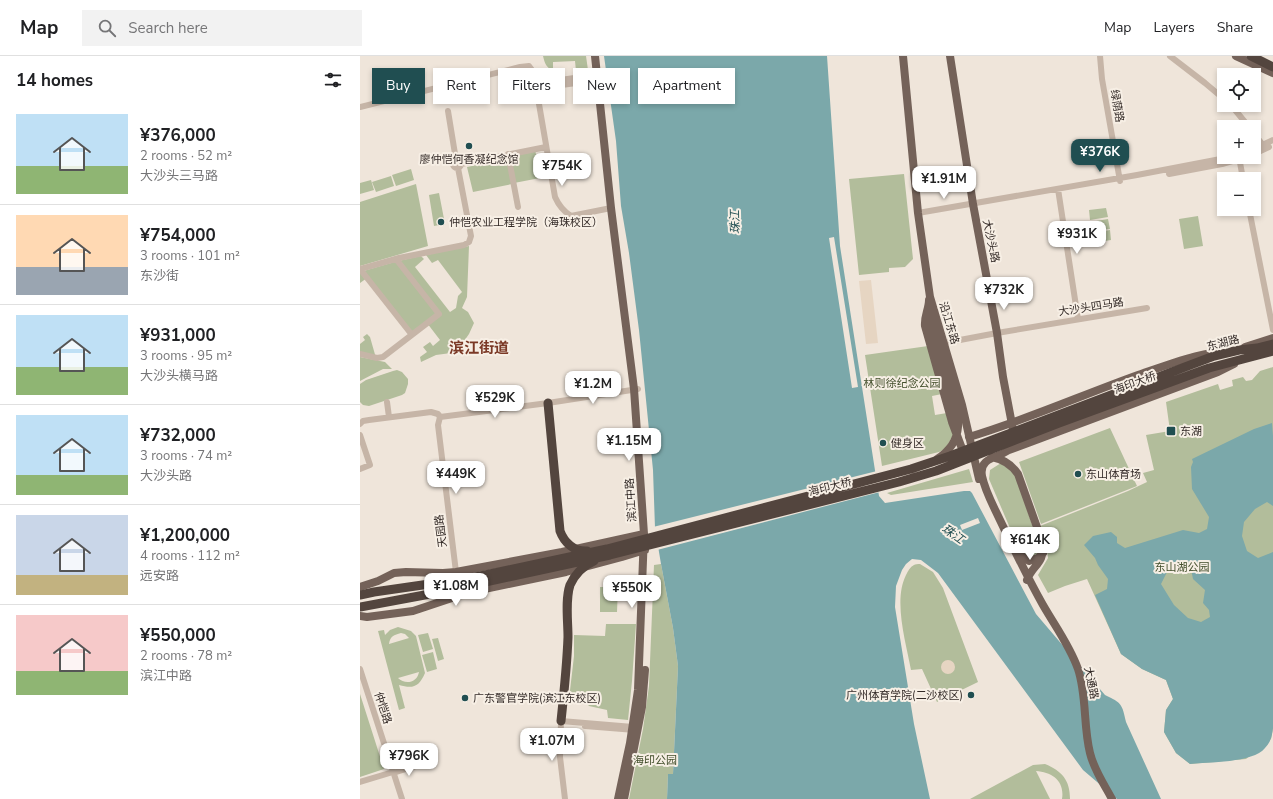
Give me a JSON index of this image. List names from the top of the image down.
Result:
{
  "streets": {
    "highway": ["东湖路", "海印大桥"],
    "main road": [
      "大沙头路",
      "沿江东路",
      "滨江中路",
      "大通路"
    ],
    "street": [
      "绿荫路",
      "大沙头四马路",
      "天园路",
      "仲恺路"
    ]
  },
  "crossings": [
    ["大沙头路", "大沙头四马路"],
    ["大沙头四马路", "沿江东路"],
    ["沿江东路", "大通路"],
    ["东湖路", "海印大桥"]
  ],
  "districts": ["滨江街道"],
  "water": ["珠江"],
  "parks": ["林则徐纪念公园", "东山湖公园", "海印公园"],
  "places": {
    "other": [
      "廖仲恺何香凝纪念馆",
      "仲恺农业工程学院（海珠校区）",
      "健身区",
      "东山体育场",
      "广州体育学院(二沙校区)",
      "广东警官学院(滨江东校区)"
    ],
    "transit": ["东湖"]
  },
  "page": {
    "header": "Map",
    "search": "Search here",
    "nav": ["Map", "Layers", "Share"],
    "heading": "14 homes",
    "map_buttons": ["+", "−"],
    "chip": [
      "Buy",
      "Rent",
      "Filters",
      "New",
      "Apartment"
    ],
    "list": [
      {
        "name": "¥376,000",
        "note": "2 rooms · 52 m² · 大沙头三马路"
      },
      {
        "name": "¥754,000",
        "note": "3 rooms · 101 m² · 东沙街"
      },
      {
        "name": "¥931,000",
        "note": "3 rooms · 95 m² · 大沙头横马路"
      },
      {
        "name": "¥732,000",
        "note": "3 rooms · 74 m² · 大沙头路"
      },
      {
        "name": "¥1,200,000",
        "note": "4 rooms · 112 m² · 远安路"
      },
      {
        "name": "¥550,000",
        "note": "2 rooms · 78 m² · 滨江中路"
      }
    ],
    "price": [
      "¥376K",
      "¥754K",
      "¥1.91M",
      "¥931K",
      "¥732K",
      "¥1.2M",
      "¥529K",
      "¥1.15M",
      "¥449K",
      "¥614K",
      "¥1.08M",
      "¥550K",
      "¥1.07M",
      "¥796K"
    ]
  }
}
